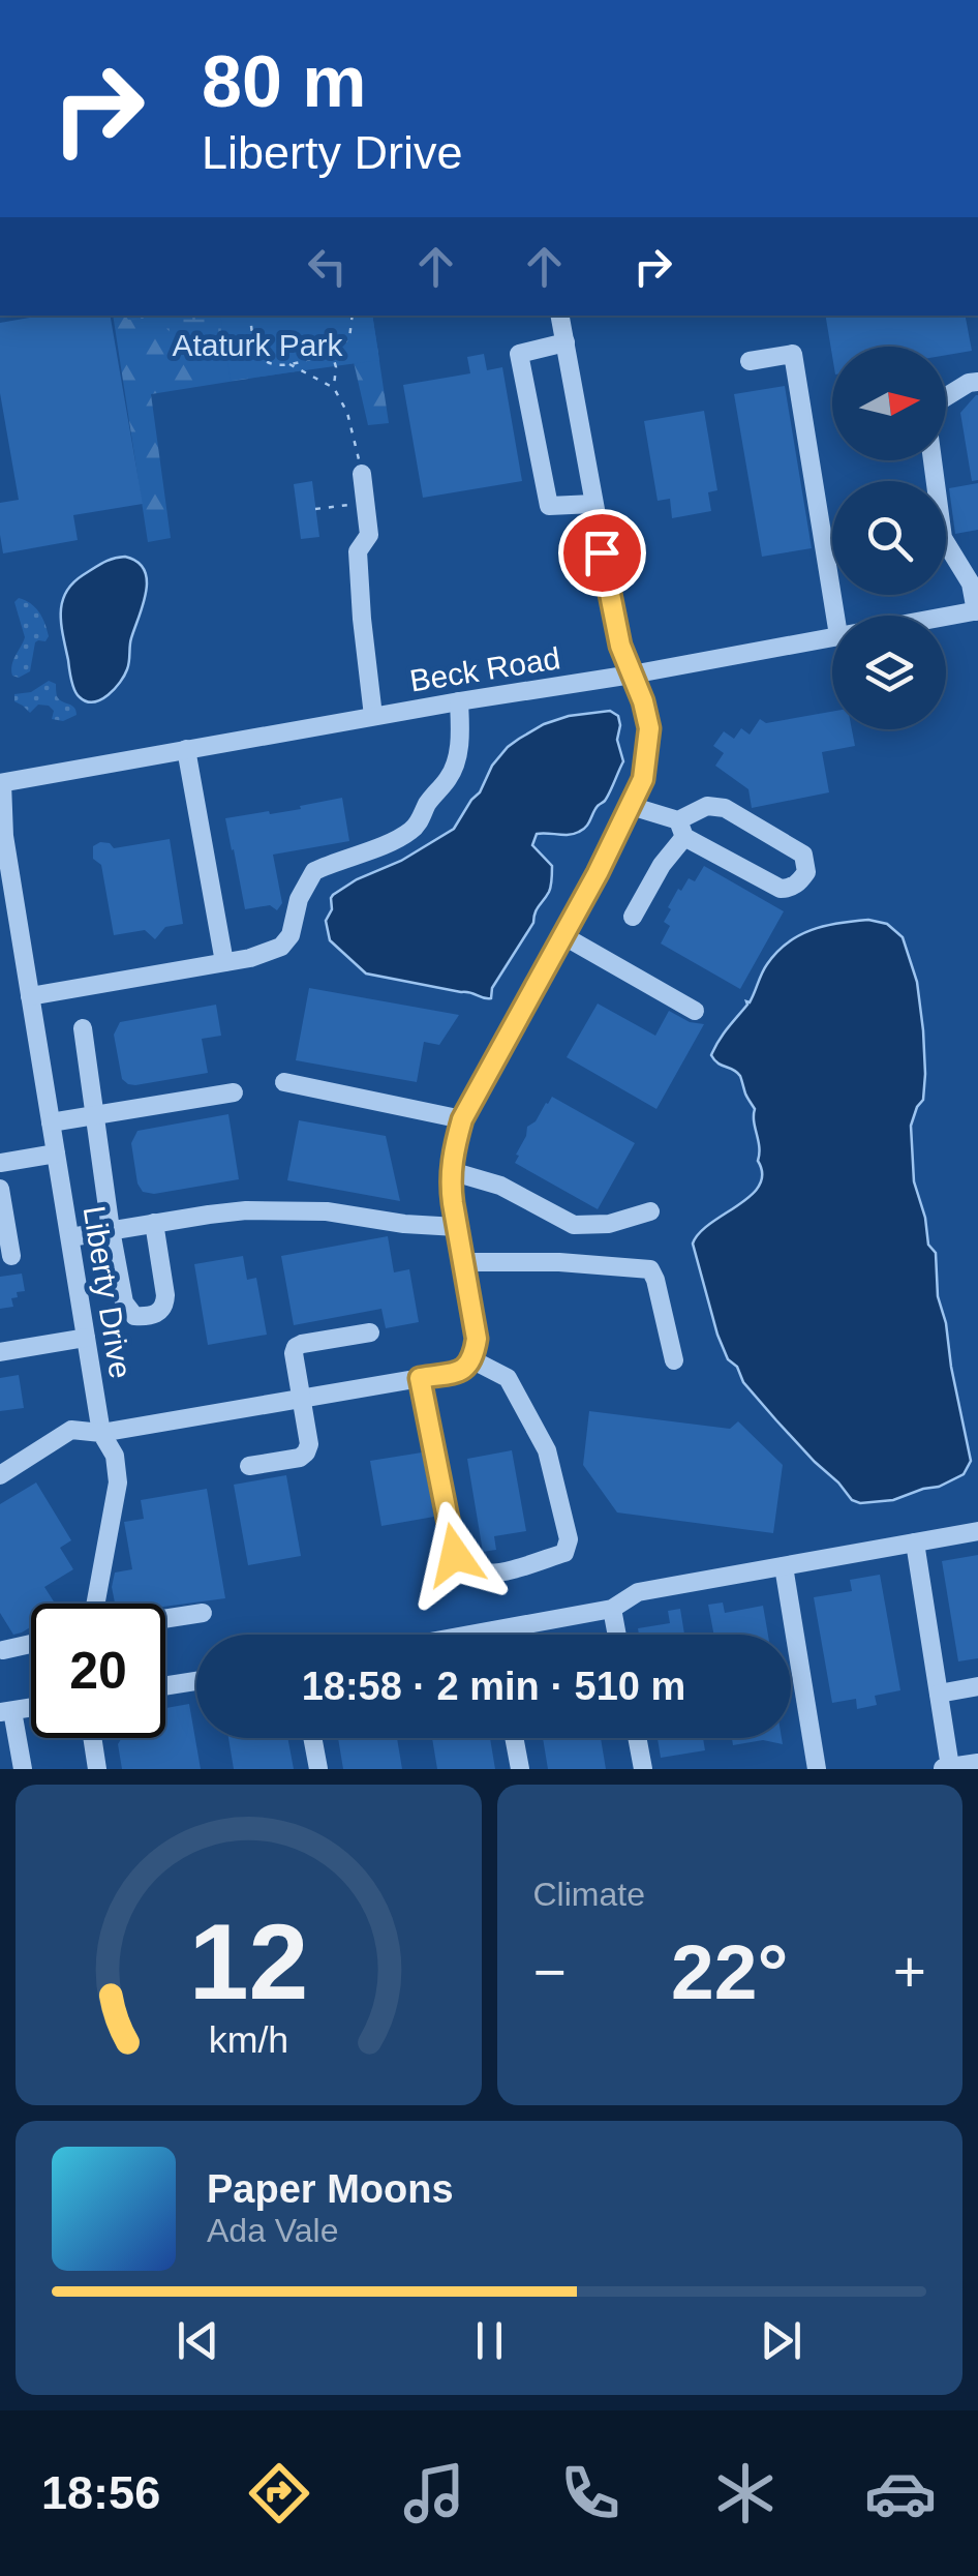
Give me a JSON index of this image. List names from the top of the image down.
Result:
{
  "streets": {
    "street": ["Beck Road", "Liberty Drive"]
  },
  "crossings": [
    ["Beck Road", "Liberty Drive"]
  ],
  "parks": ["Ataturk Park"],
  "north": "right",
  "page": {
    "turn": ["80 m", "Liberty Drive"],
    "limit": "20",
    "trip": "18:58 · 2 min · 510 m",
    "tile": "Climate",
    "heat": ["−", "22°", "+"],
    "song": ["Paper Moons", "Ada Vale"],
    "tabs": "18:56",
    "gauge": ["12", "km/h"]
  }
}
